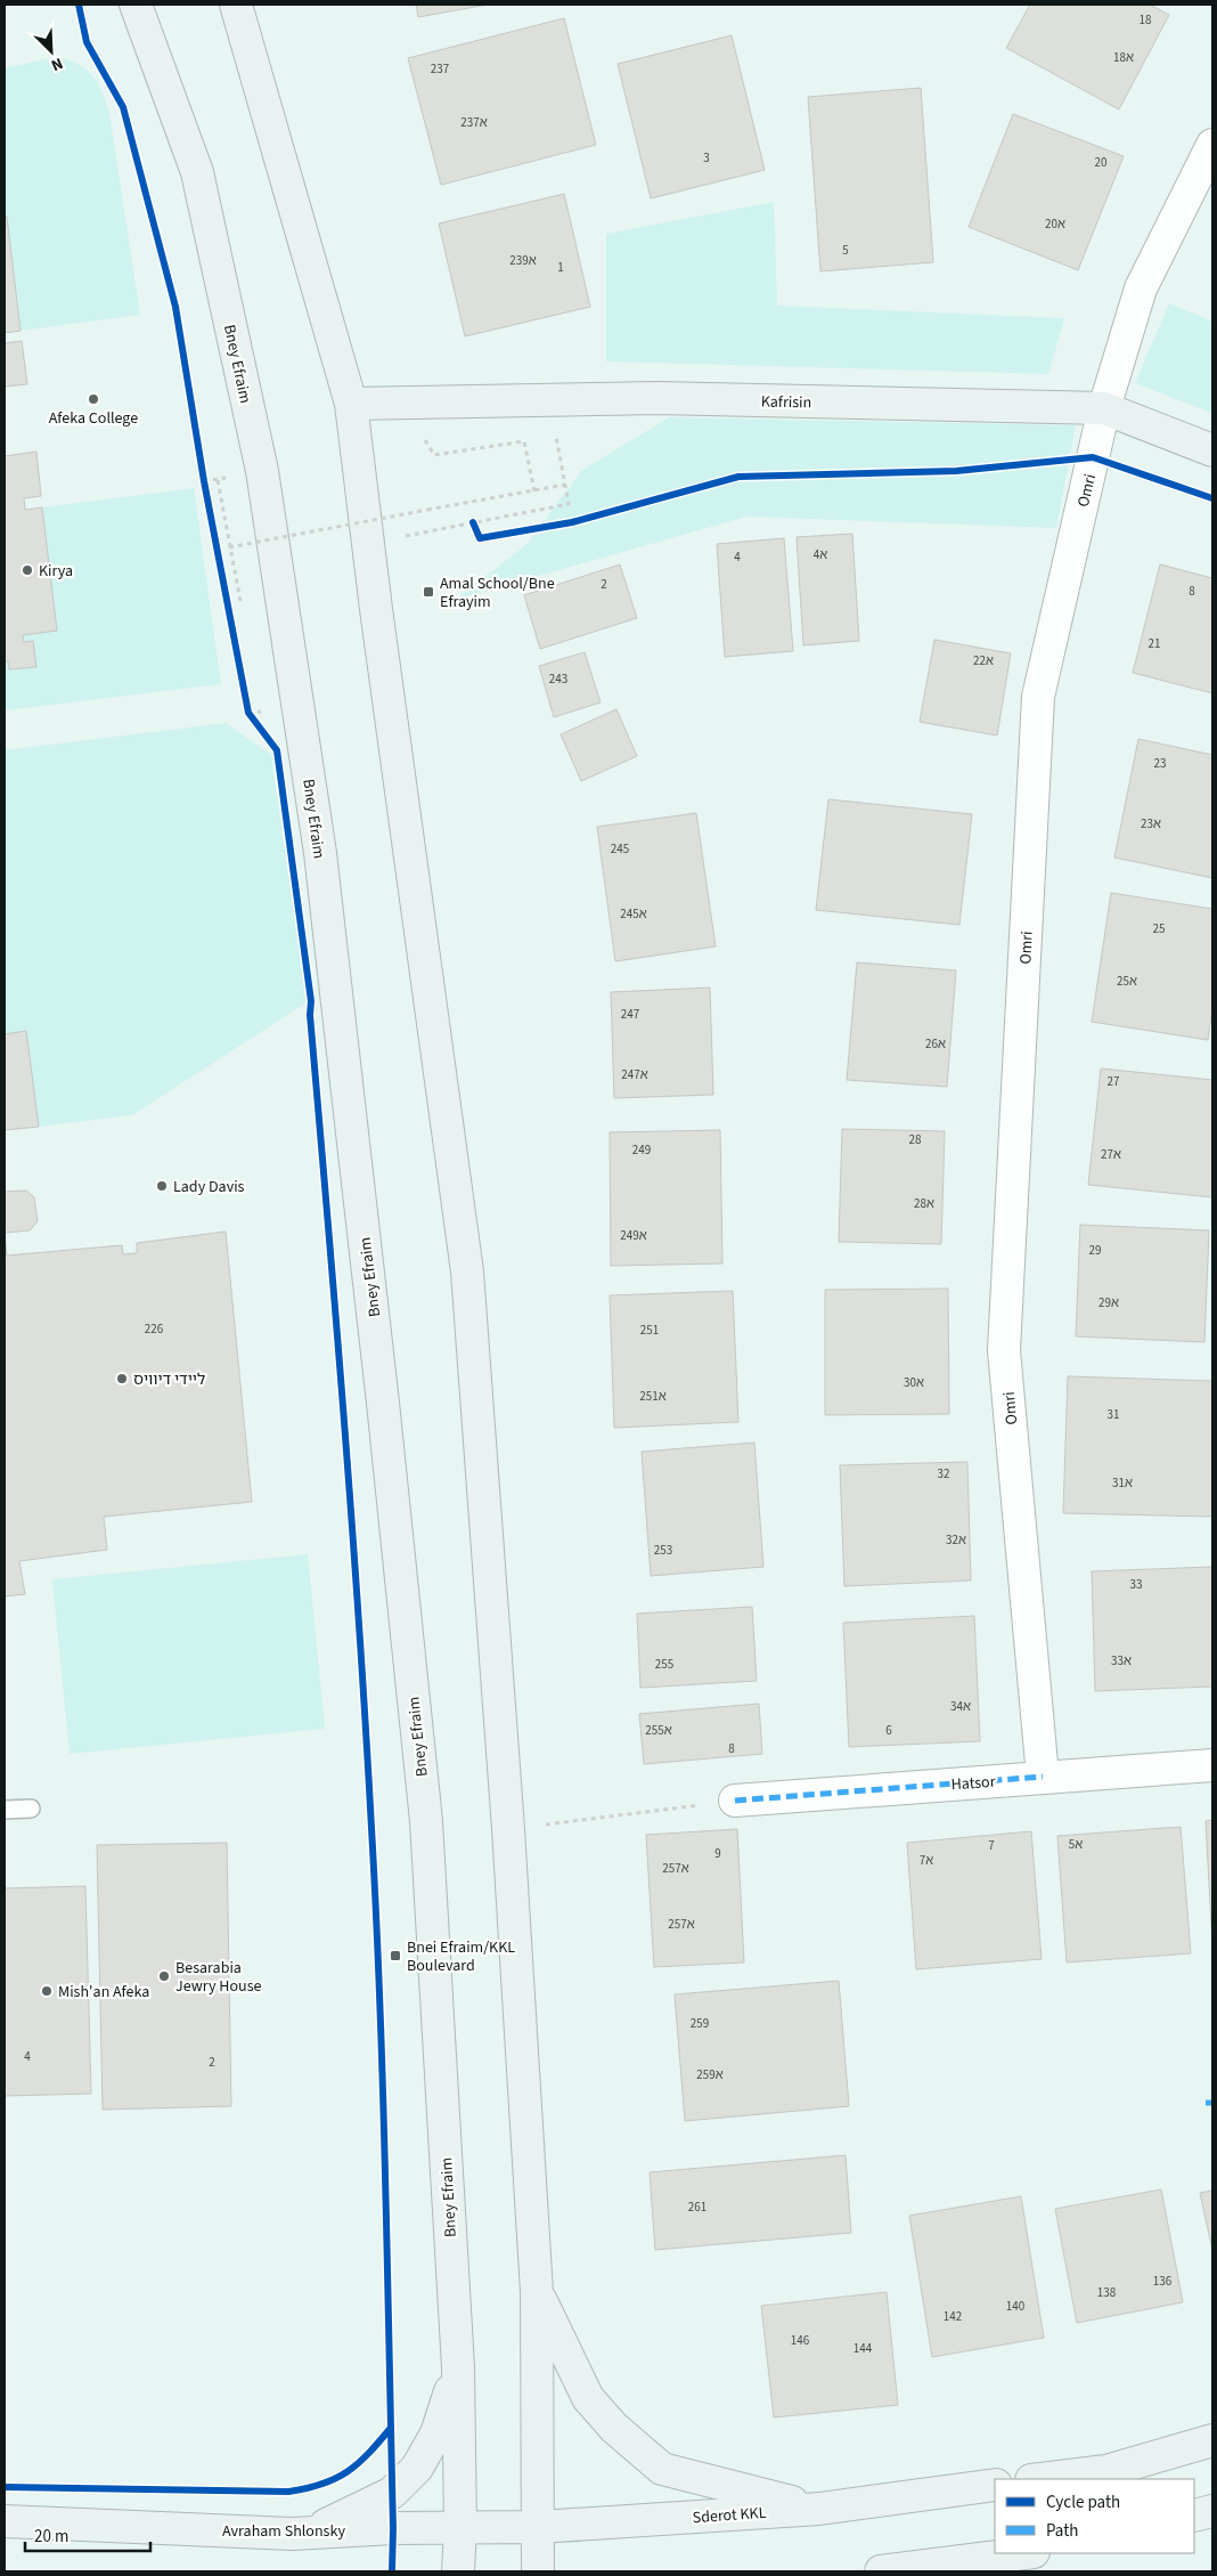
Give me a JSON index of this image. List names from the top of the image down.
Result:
{
  "streets": {
    "main road": [
      "Bney Efraim",
      "Kafrisin",
      "Sderot KKL",
      "Avraham Shlonsky"
    ],
    "street": ["Omri", "Hatsor"]
  },
  "crossings": [
    ["Bney Efraim", "Sderot KKL"],
    ["Bney Efraim", "Avraham Shlonsky"],
    ["Kafrisin", "Omri"],
    ["Omri", "Hatsor"],
    ["Sderot KKL", "Avraham Shlonsky"]
  ],
  "places": {
    "other": [
      "Afeka College",
      "Kirya",
      "Lady Davis",
      "ליידי דיוויס",
      "Besarabia Jewry House",
      "Mish'an Afeka"
    ],
    "transit": ["Amal School/Bne Efrayim", "Bnei Efraim/KKL Boulevard"]
  },
  "house_numbers": [
    "18",
    "18א",
    "237",
    "237א",
    "3",
    "20",
    "20א",
    "5",
    "239א",
    "1",
    "4א",
    "4",
    "2",
    "8",
    "21",
    "22א",
    "243",
    "23",
    "23א",
    "245",
    "245א",
    "25",
    "25א",
    "247",
    "26א",
    "247א",
    "27",
    "28",
    "249",
    "27א",
    "28א",
    "249א",
    "29",
    "29א",
    "226",
    "251",
    "30א",
    "251א",
    "31",
    "32",
    "31א",
    "32א",
    "253",
    "33",
    "33א",
    "255",
    "34א",
    "255א",
    "6",
    "8",
    "5א",
    "7",
    "9",
    "7א",
    "257א",
    "257א",
    "259",
    "4",
    "2",
    "259א",
    "261",
    "136",
    "138",
    "140",
    "142",
    "146",
    "144"
  ],
  "legend": ["Cycle path", "Path"],
  "scale_bar": "20 m",
  "north": "bottom right"
}
